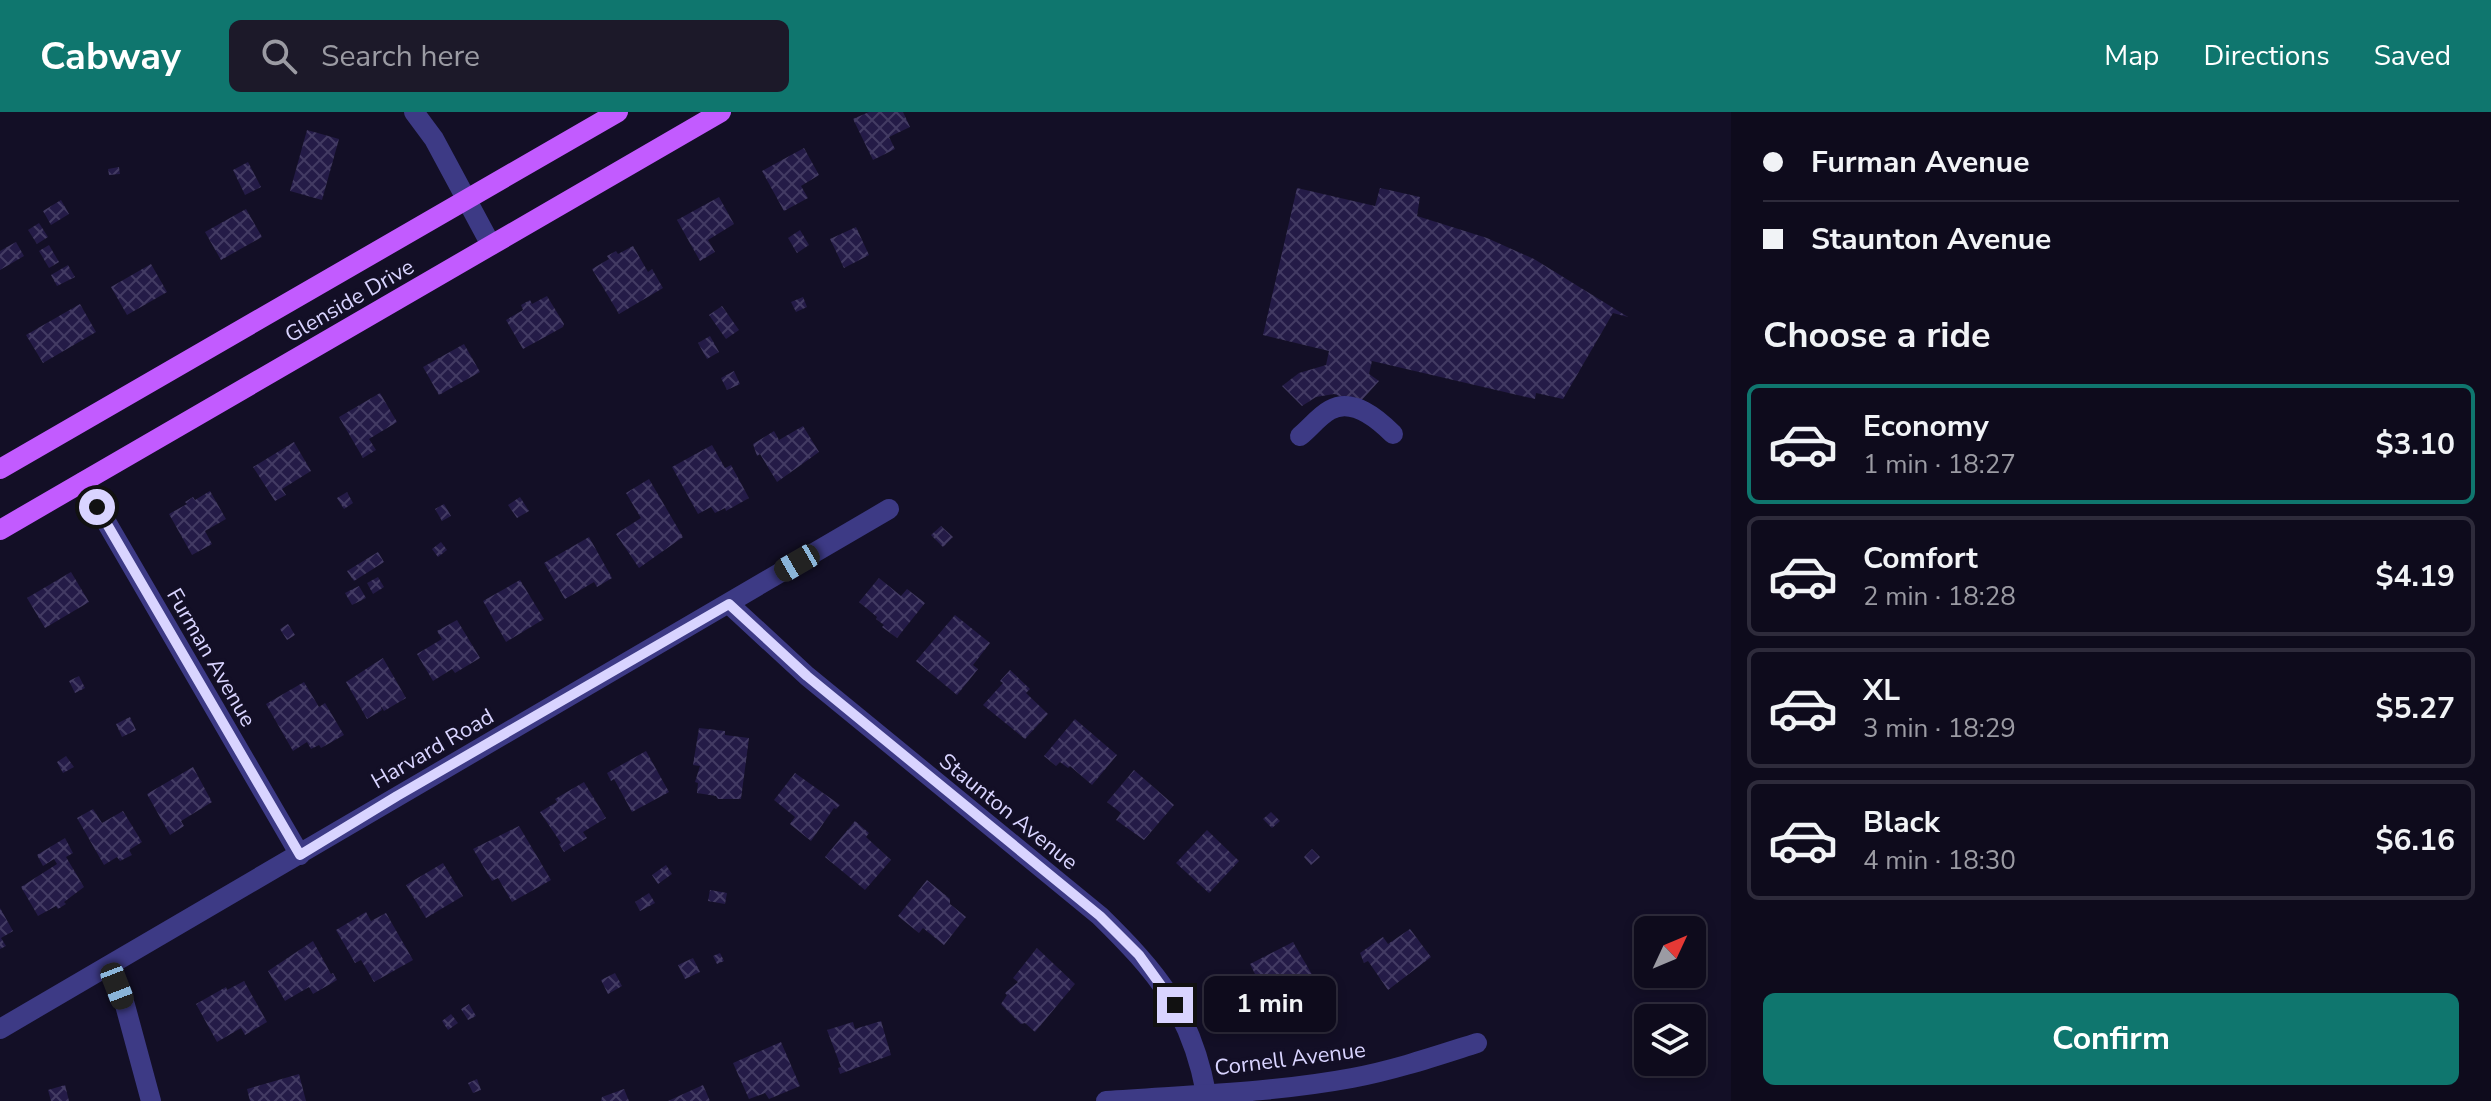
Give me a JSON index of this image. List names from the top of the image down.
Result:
{
  "streets": {
    "main road": ["Glenside Drive"],
    "street": [
      "Furman Avenue",
      "Harvard Road",
      "Staunton Avenue",
      "Cornell Avenue"
    ]
  },
  "crossings": [
    ["Glenside Drive", "Furman Avenue"],
    ["Furman Avenue", "Harvard Road"],
    ["Harvard Road", "Staunton Avenue"],
    ["Staunton Avenue", "Cornell Avenue"]
  ],
  "north": "top right",
  "page": {
    "header": "Cabway",
    "search": "Search here",
    "nav": ["Map", "Directions", "Saved"],
    "banner": ["Furman Avenue", "Staunton Avenue"],
    "heading": "Choose a ride",
    "list": [
      {
        "name": "Economy",
        "note": "1 min · 18:27",
        "value": "$3.10"
      },
      {
        "name": "Comfort",
        "note": "2 min · 18:28",
        "value": "$4.19"
      },
      {
        "name": "XL",
        "note": "3 min · 18:29",
        "value": "$5.27"
      },
      {
        "name": "Black",
        "note": "4 min · 18:30",
        "value": "$6.16"
      }
    ],
    "bubble": "1 min",
    "buttons": "Confirm"
  }
}
